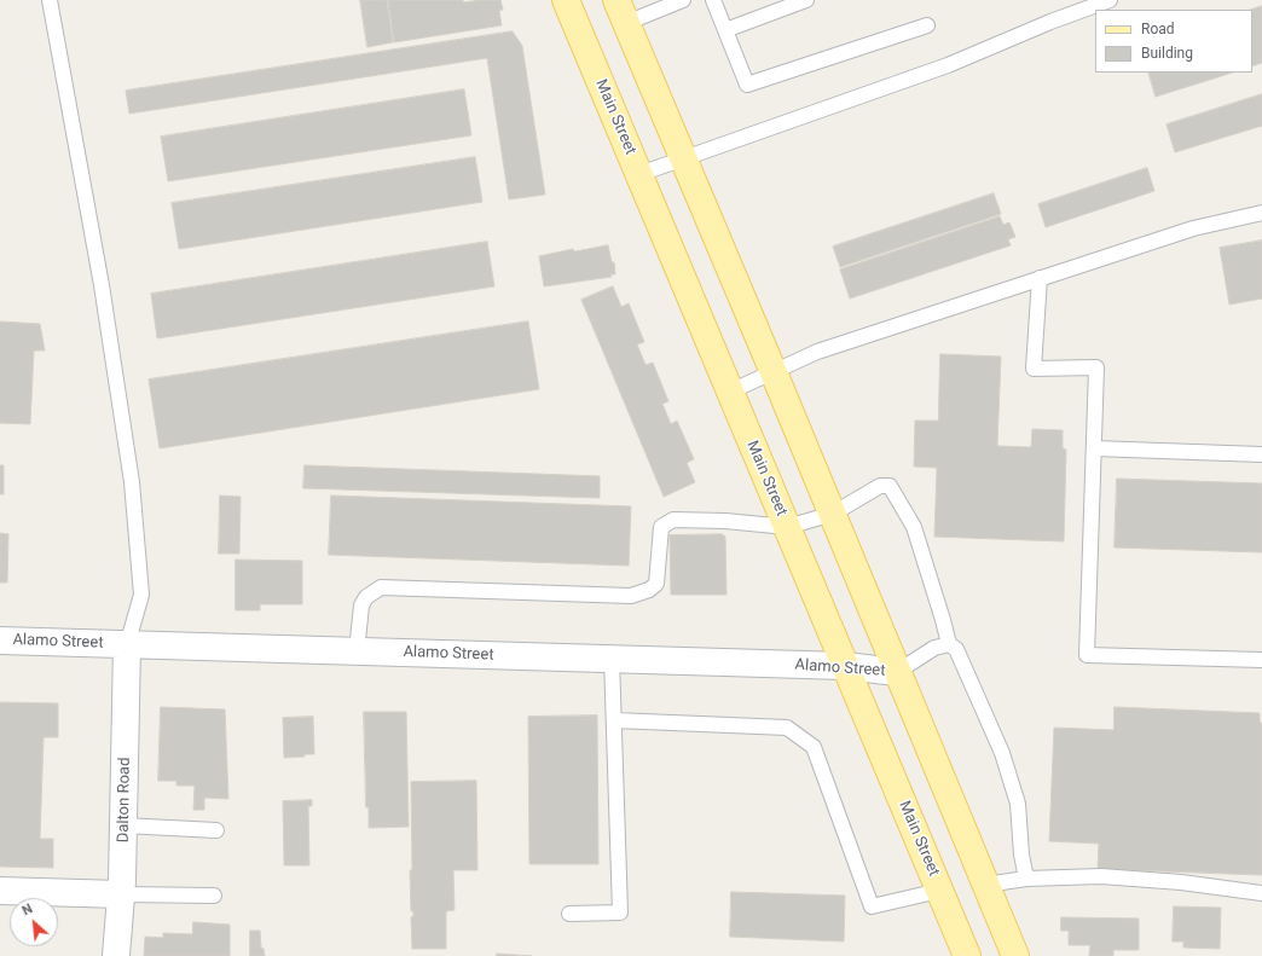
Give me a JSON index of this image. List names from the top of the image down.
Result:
{
  "streets": {
    "main road": ["Main Street"],
    "street": ["Alamo Street", "Dalton Road"]
  },
  "crossings": [
    ["Main Street", "Alamo Street"],
    ["Alamo Street", "Dalton Road"]
  ],
  "legend": ["Road", "Building"],
  "north": "top left"
}
